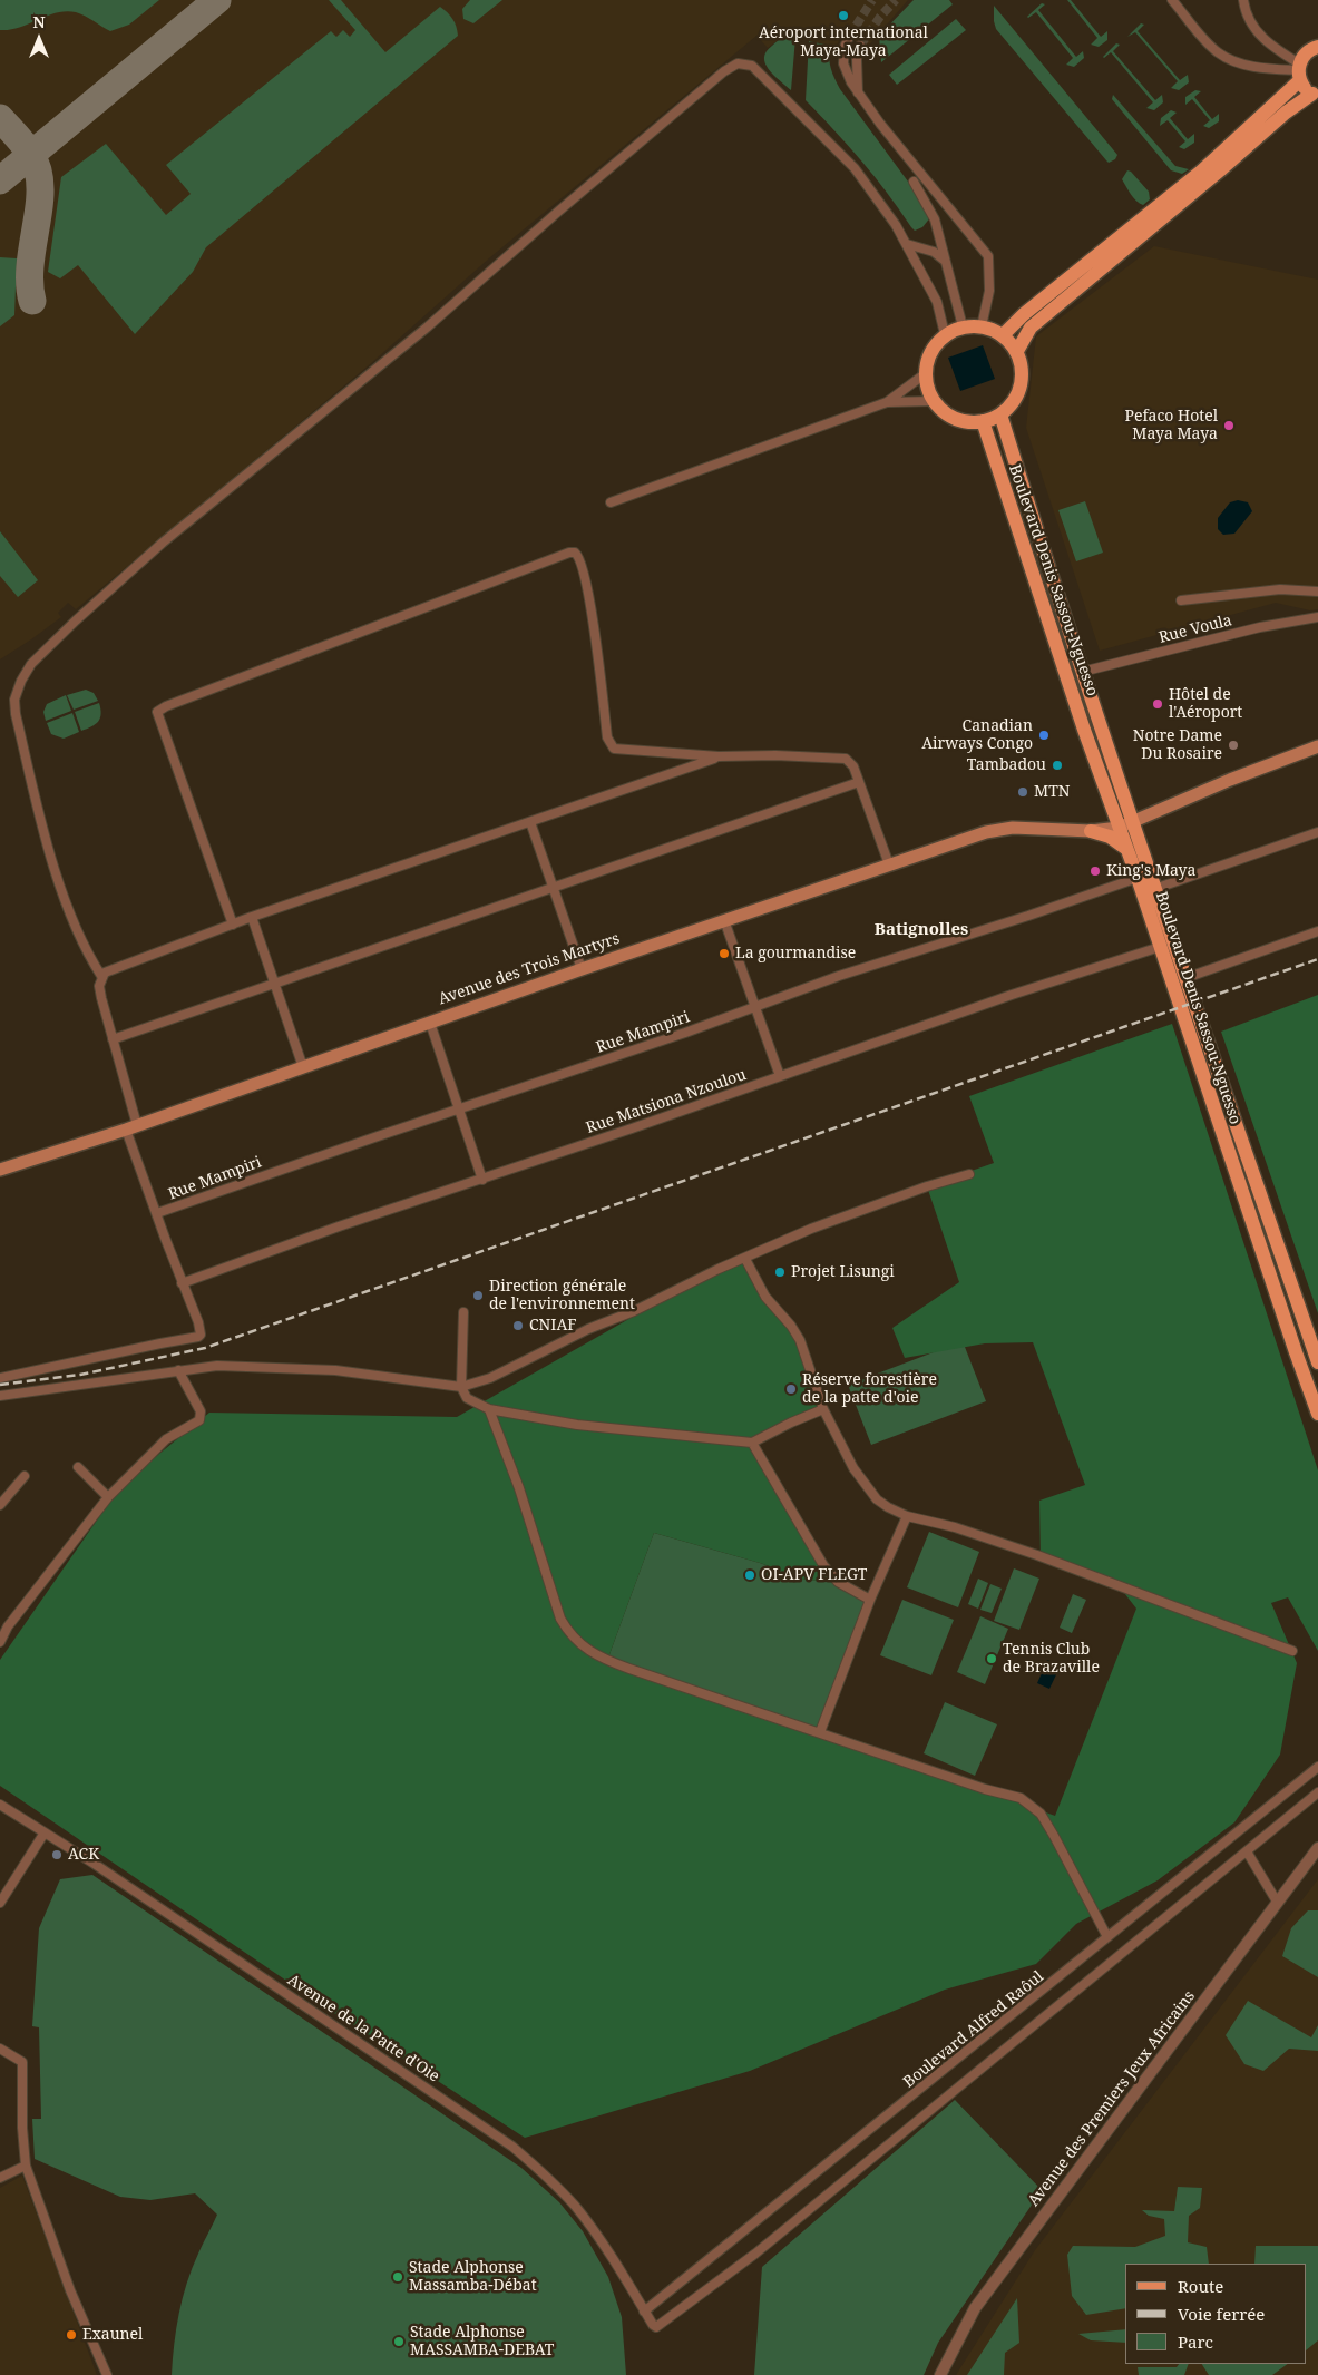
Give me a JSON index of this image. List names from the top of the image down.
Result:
{
  "streets": {
    "main road": ["Boulevard Denis Sassou-Nguesso", "Avenue des Trois Martyrs"],
    "street": [
      "Rue Voula",
      "Rue Mampiri",
      "Rue Matsiona Nzoulou",
      "Avenue de la Patte d'Oie",
      "Boulevard Alfred Raôul",
      "Avenue des Premiers Jeux Africains"
    ]
  },
  "crossings": [
    ["Boulevard Denis Sassou-Nguesso", "Rue Voula"],
    ["Boulevard Denis Sassou-Nguesso", "Avenue des Trois Martyrs"],
    ["Boulevard Denis Sassou-Nguesso", "Rue Mampiri"],
    ["Boulevard Denis Sassou-Nguesso", "Rue Matsiona Nzoulou"],
    ["Avenue de la Patte d'Oie", "Boulevard Alfred Raôul"]
  ],
  "districts": ["Batignolles"],
  "places": [
    "Aéroport international Maya-Maya",
    "Pefaco Hotel Maya Maya",
    "Hôtel de l'Aéroport",
    "Canadian Airways Congo",
    "Notre Dame Du Rosaire",
    "Tambadou",
    "MTN",
    "King's Maya",
    "La gourmandise",
    "Projet Lisungi",
    "Direction générale de l'environnement",
    "CNIAF",
    "Réserve forestière de la patte d'oie",
    "OI-APV FLEGT",
    "Tennis Club de Brazaville",
    "ACK",
    "Stade Alphonse Massamba-Débat",
    "Exaunel",
    "Stade Alphonse MASSAMBA-DEBAT"
  ],
  "legend": ["Route", "Voie ferrée", "Parc"],
  "north": "top"
}
